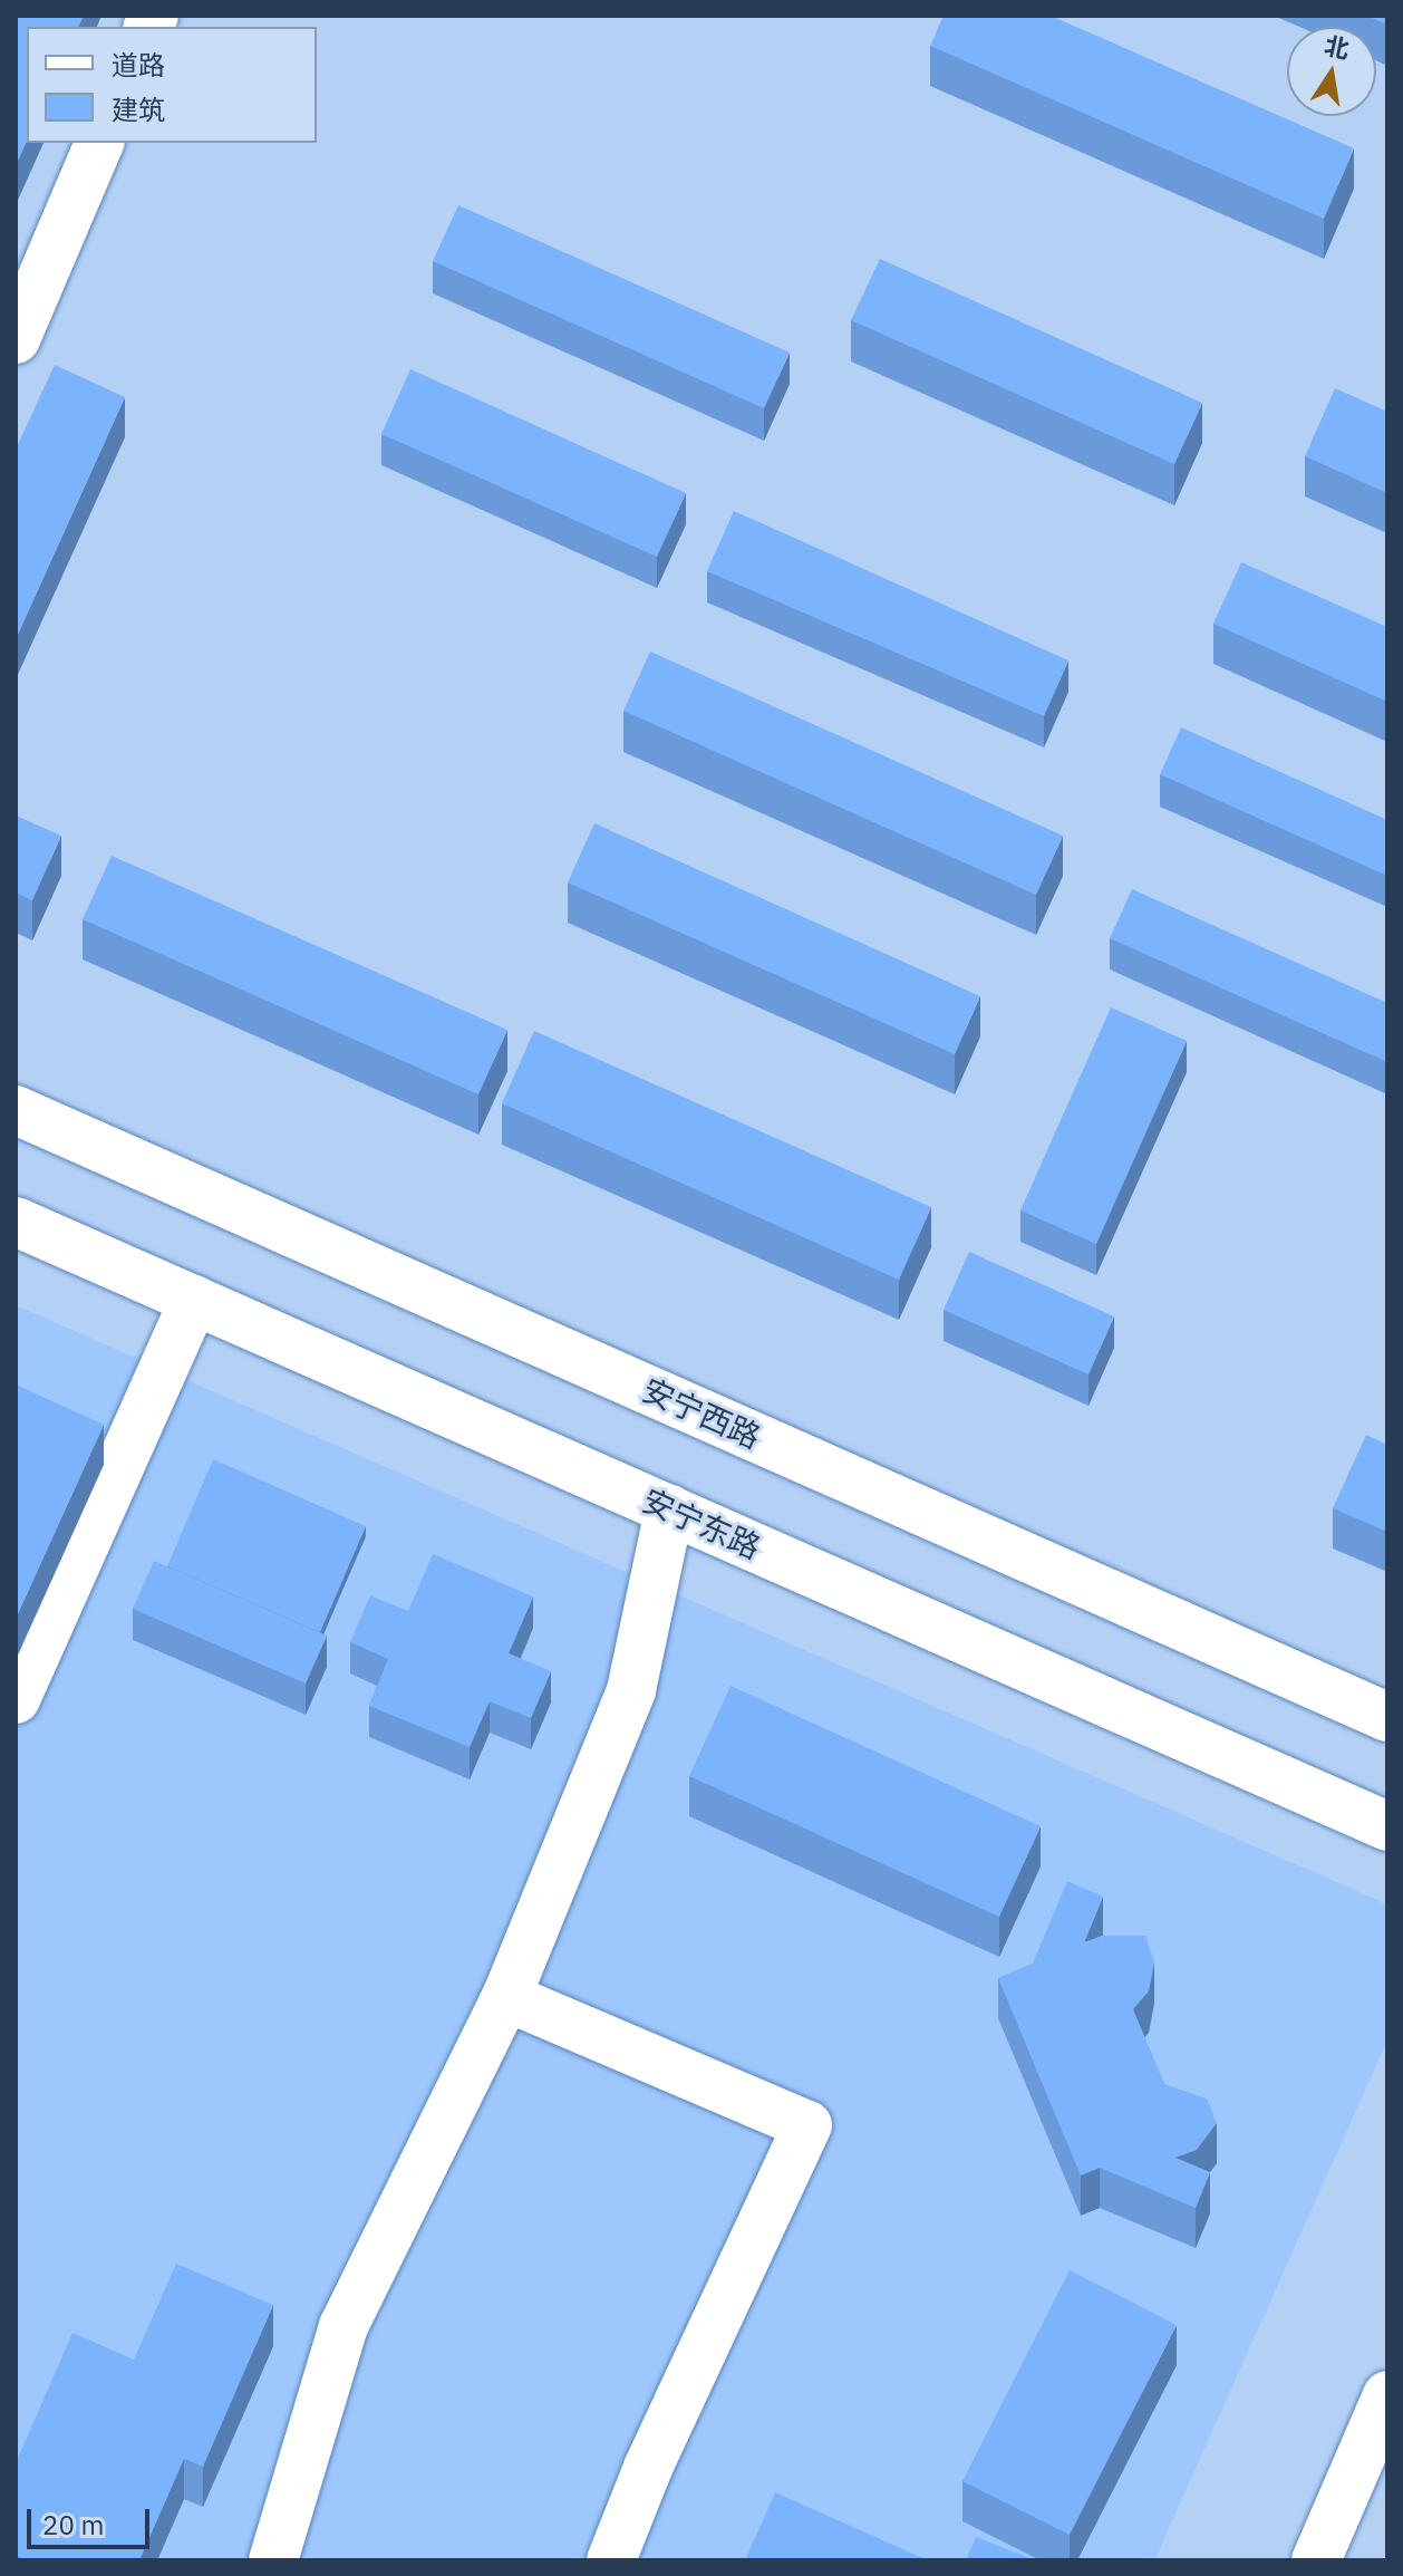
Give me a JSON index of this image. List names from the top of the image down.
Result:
{
  "streets": {
    "main road": ["安宁西路", "安宁东路"]
  },
  "legend": ["道路", "建筑"],
  "scale_bar": "20 m",
  "north": "top"
}
